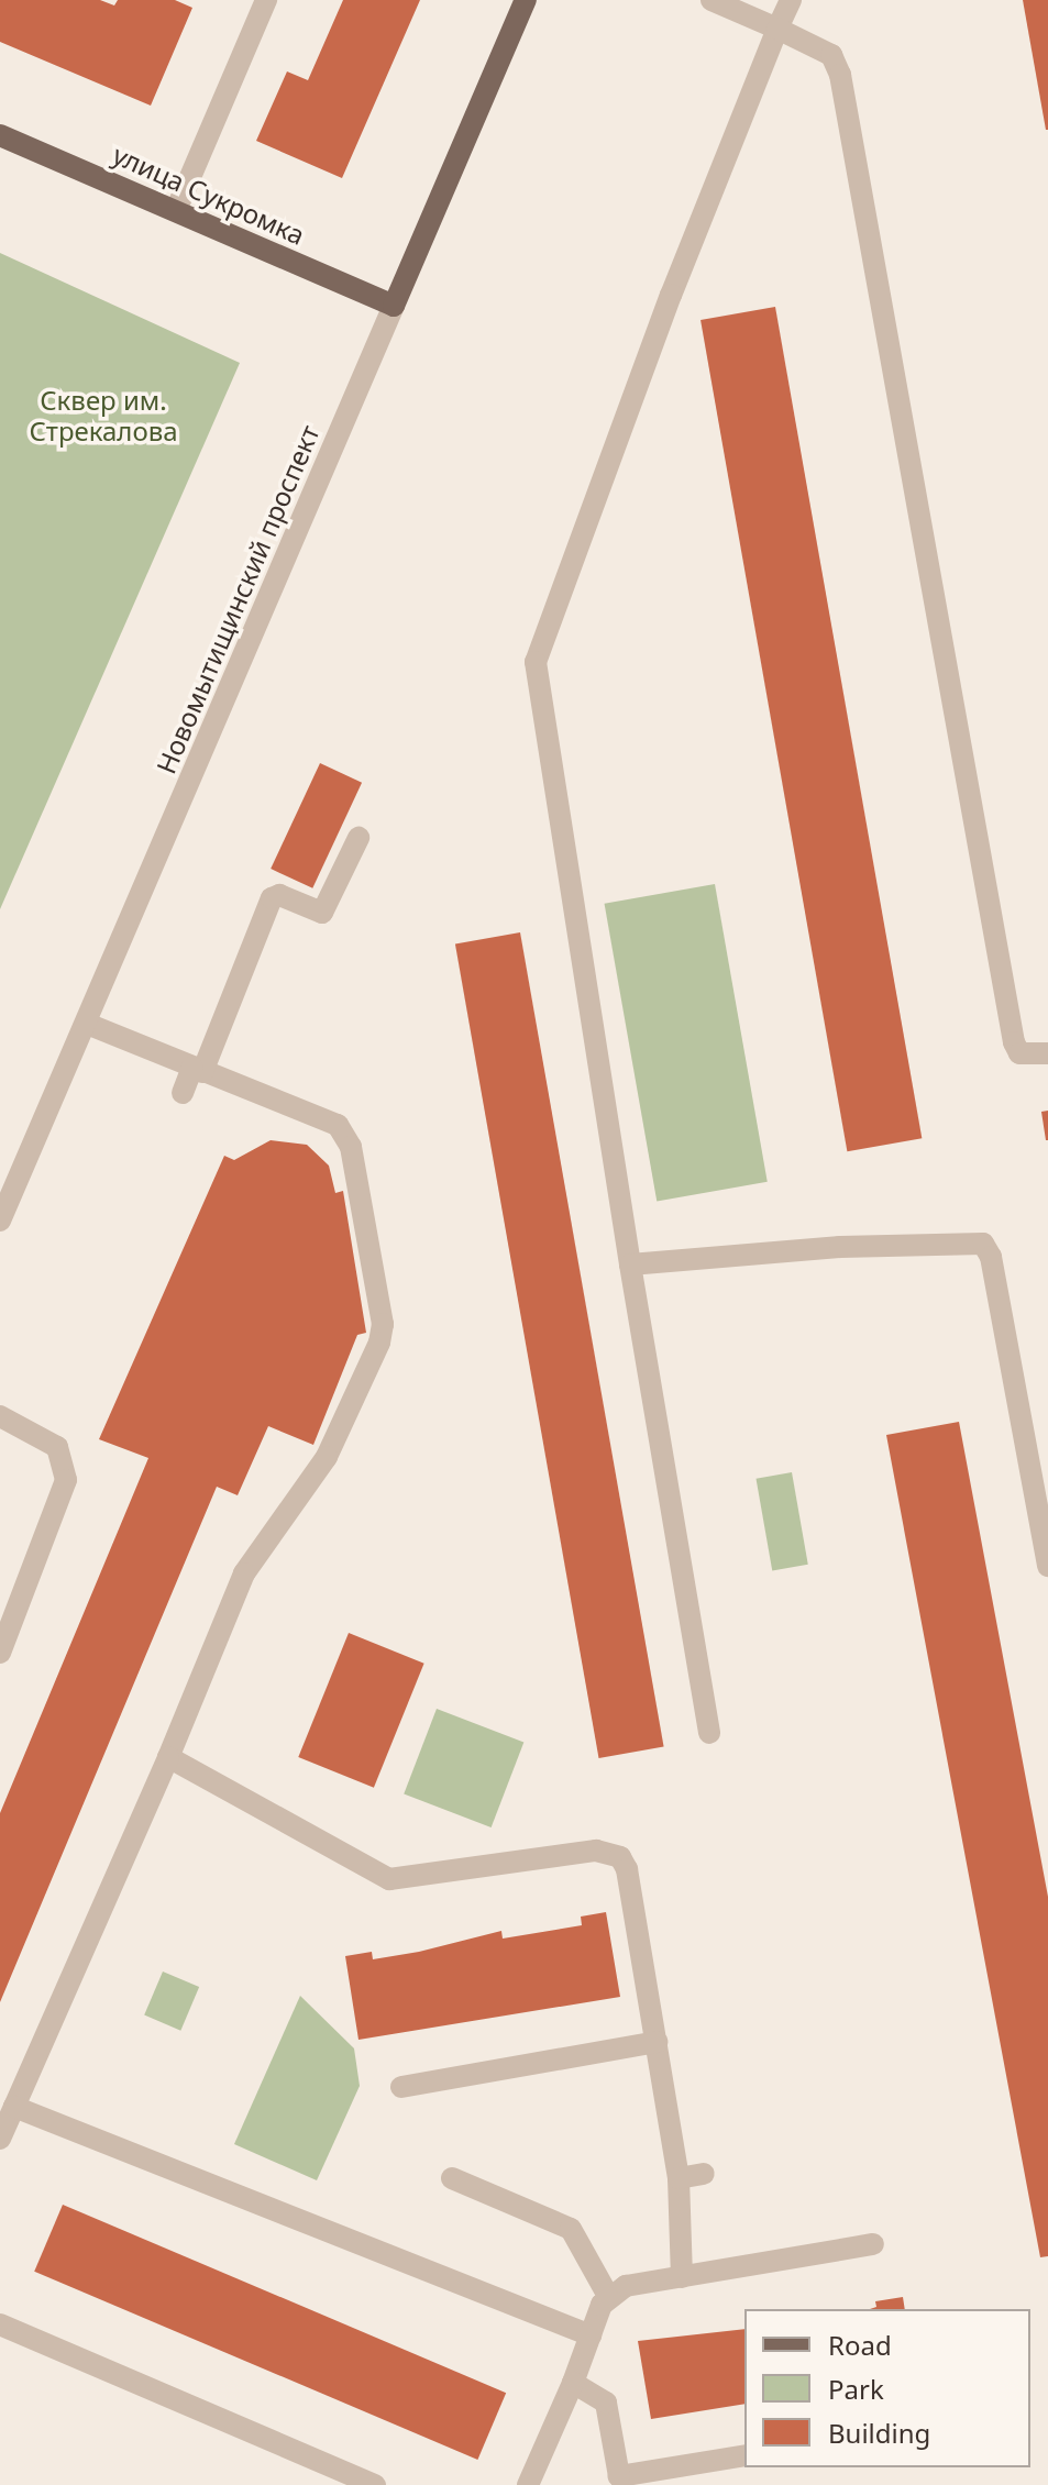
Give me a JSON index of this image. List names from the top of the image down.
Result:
{
  "streets": {
    "main road": ["улица Сукромка", "Новомытищинский проспект"]
  },
  "crossings": [
    ["улица Сукромка", "Новомытищинский проспект"]
  ],
  "parks": ["Сквер им. Стрекалова"],
  "legend": ["Road", "Park", "Building"]
}
